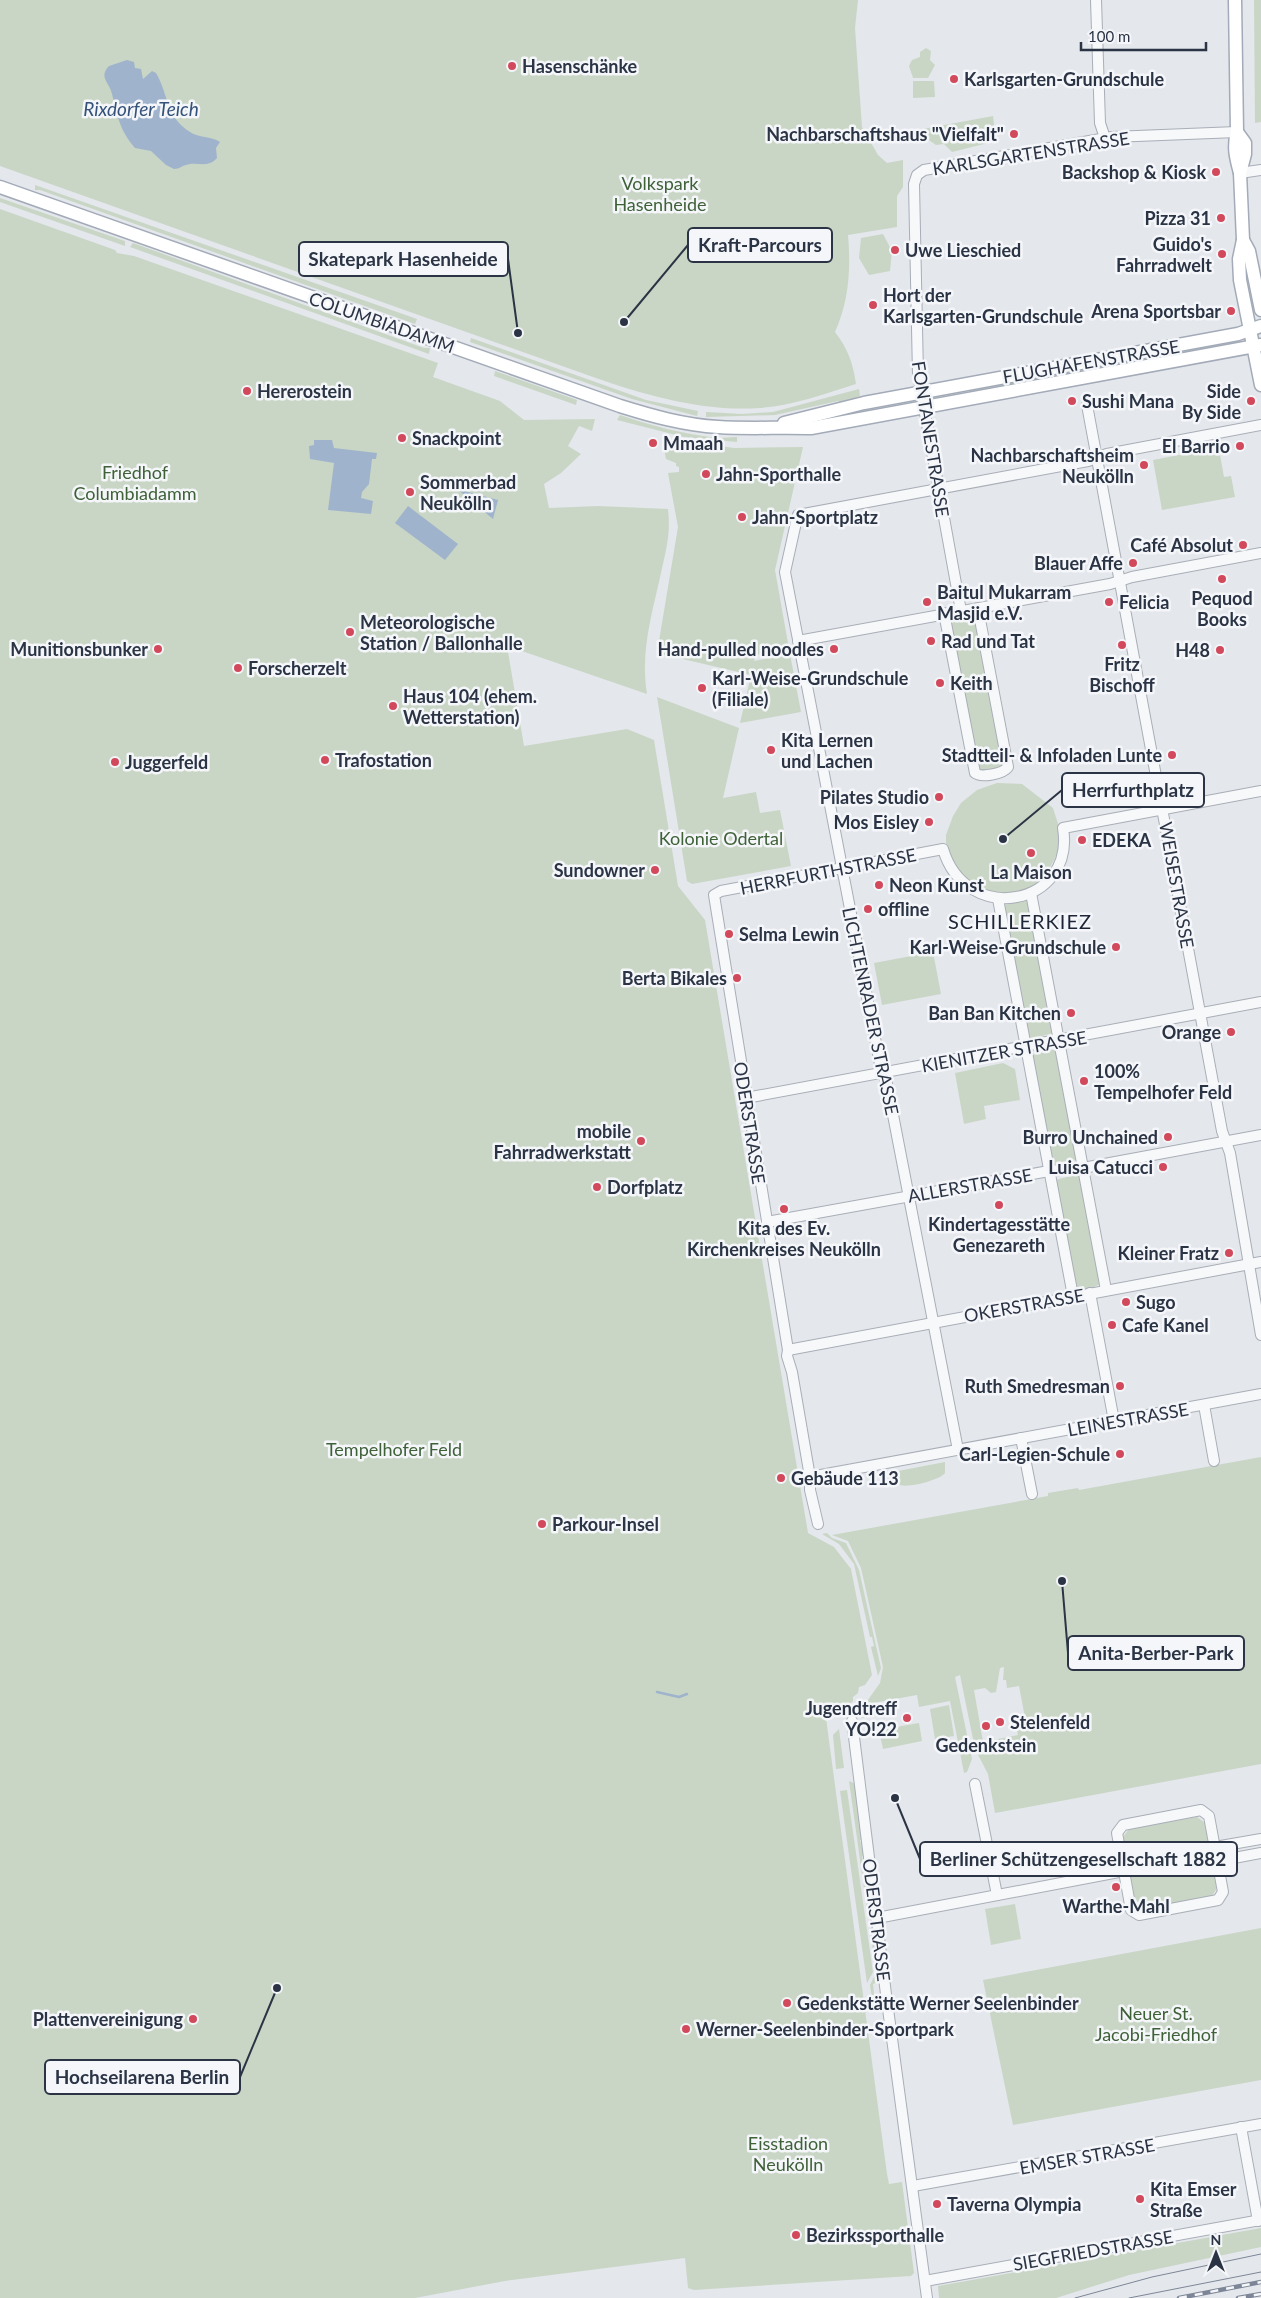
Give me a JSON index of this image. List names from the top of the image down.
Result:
{
  "streets": {
    "main road": ["COLUMBIADAMM", "FLUGHAFENSTRASSE"],
    "street": [
      "KARLSGARTENSTRASSE",
      "FONTANESTRASSE",
      "HERRFURTHSTRASSE",
      "WEISESTRASSE",
      "LICHTENRADER STRASSE",
      "KIENITZER STRASSE",
      "ODERSTRASSE",
      "ALLERSTRASSE",
      "OKERSTRASSE",
      "LEINESTRASSE",
      "EMSER STRASSE",
      "SIEGFRIEDSTRASSE"
    ]
  },
  "crossings": [
    ["KARLSGARTENSTRASSE", "FONTANESTRASSE"],
    ["COLUMBIADAMM", "FLUGHAFENSTRASSE"],
    ["COLUMBIADAMM", "FONTANESTRASSE"],
    ["FLUGHAFENSTRASSE", "FONTANESTRASSE"],
    ["FONTANESTRASSE", "LICHTENRADER STRASSE"],
    ["HERRFURTHSTRASSE", "LICHTENRADER STRASSE"],
    ["HERRFURTHSTRASSE", "ODERSTRASSE"],
    ["WEISESTRASSE", "KIENITZER STRASSE"],
    ["WEISESTRASSE", "ALLERSTRASSE"],
    ["WEISESTRASSE", "OKERSTRASSE"],
    ["LICHTENRADER STRASSE", "KIENITZER STRASSE"],
    ["LICHTENRADER STRASSE", "ALLERSTRASSE"],
    ["LICHTENRADER STRASSE", "OKERSTRASSE"],
    ["LICHTENRADER STRASSE", "LEINESTRASSE"],
    ["KIENITZER STRASSE", "ODERSTRASSE"],
    ["ODERSTRASSE", "ALLERSTRASSE"],
    ["ODERSTRASSE", "OKERSTRASSE"],
    ["ODERSTRASSE", "LEINESTRASSE"],
    ["ODERSTRASSE", "EMSER STRASSE"],
    ["ODERSTRASSE", "SIEGFRIEDSTRASSE"]
  ],
  "districts": ["SCHILLERKIEZ"],
  "water": ["Rixdorfer Teich"],
  "parks": [
    "Volkspark Hasenheide",
    "Friedhof Columbiadamm",
    "Kolonie Odertal",
    "Tempelhofer Feld",
    "Neuer St. Jacobi-Friedhof",
    "Eisstadion Neukölln"
  ],
  "places": [
    "Hasenschänke",
    "Karlsgarten-Grundschule",
    "Nachbarschaftshaus \"Vielfalt\"",
    "Backshop & Kiosk",
    "Pizza 31",
    "Uwe Lieschied",
    "Guido's Fahrradwelt",
    "Hort der Karlsgarten-Grundschule",
    "Arena Sportsbar",
    "Kraft-Parcours",
    "Skatepark Hasenheide",
    "Hererostein",
    "Sushi Mana",
    "Side By Side",
    "Snackpoint",
    "Mmaah",
    "El Barrio",
    "Nachbarschaftsheim Neukölln",
    "Jahn-Sporthalle",
    "Sommerbad Neukölln",
    "Jahn-Sportplatz",
    "Café Absolut",
    "Blauer Affe",
    "Pequod Books",
    "Baitul Mukarram Masjid e.V.",
    "Felicia",
    "Meteorologische Station / Ballonhalle",
    "Rad und Tat",
    "Fritz Bischoff",
    "Munitionsbunker",
    "Hand-pulled noodles",
    "H48",
    "Forscherzelt",
    "Keith",
    "Karl-Weise-Grundschule (Filiale)",
    "Haus 104 (ehem. Wetterstation)",
    "Kita Lernen und Lachen",
    "Stadtteil- & Infoladen Lunte",
    "Trafostation",
    "Juggerfeld",
    "Pilates Studio",
    "Mos Eisley",
    "Herrfurthplatz",
    "EDEKA",
    "La Maison",
    "Sundowner",
    "Neon Kunst",
    "offline",
    "Selma Lewin",
    "Karl-Weise-Grundschule",
    "Berta Bikales",
    "Ban Ban Kitchen",
    "Orange",
    "100% Tempelhofer Feld",
    "Burro Unchained",
    "mobile Fahrradwerkstatt",
    "Luisa Catucci",
    "Dorfplatz",
    "Kindertagesstätte Genezareth",
    "Kita des Ev. Kirchenkreises Neukölln",
    "Kleiner Fratz",
    "Sugo",
    "Cafe Kanel",
    "Ruth Smedresman",
    "Carl-Legien-Schule",
    "Gebäude 113",
    "Parkour-Insel",
    "Anita-Berber-Park",
    "Jugendtreff YO!22",
    "Stelenfeld",
    "Gedenkstein",
    "Berliner Schützengesellschaft 1882",
    "Warthe-Mahl",
    "Hochseilarena Berlin",
    "Gedenkstätte Werner Seelenbinder",
    "Plattenvereinigung",
    "Werner-Seelenbinder-Sportpark",
    "Kita Emser Straße",
    "Taverna Olympia",
    "Bezirkssporthalle"
  ],
  "scale_bar": "100 m",
  "north": "top"
}
